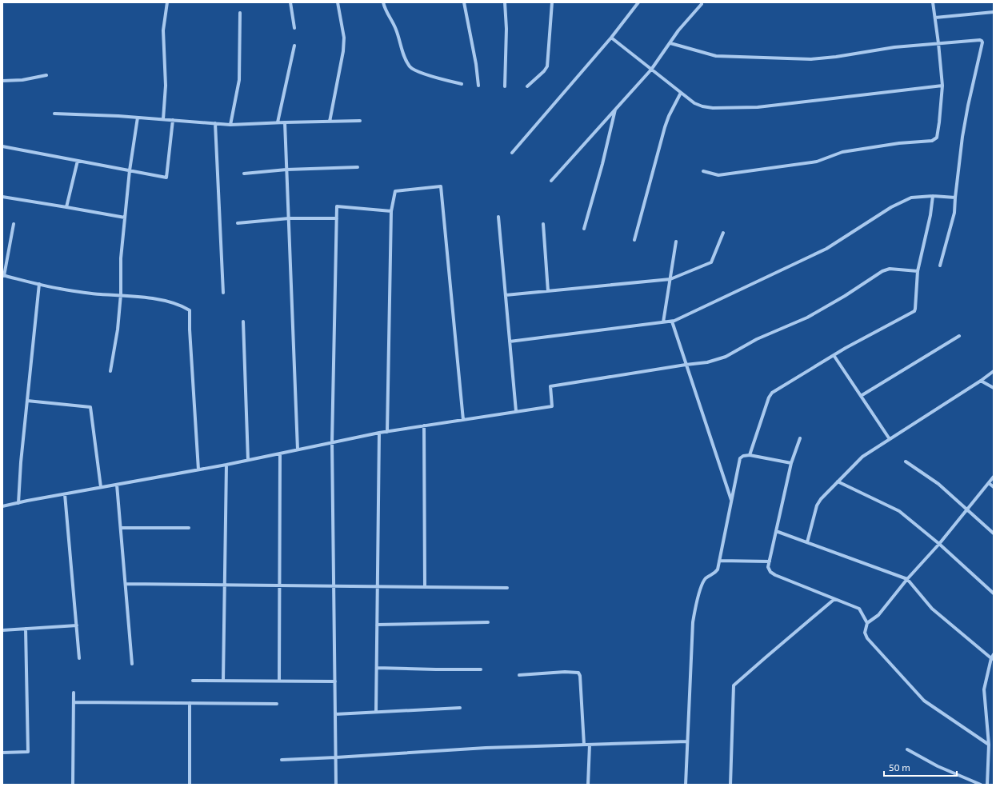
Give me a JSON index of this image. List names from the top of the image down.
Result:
{
  "scale_bar": "50 m"
}
